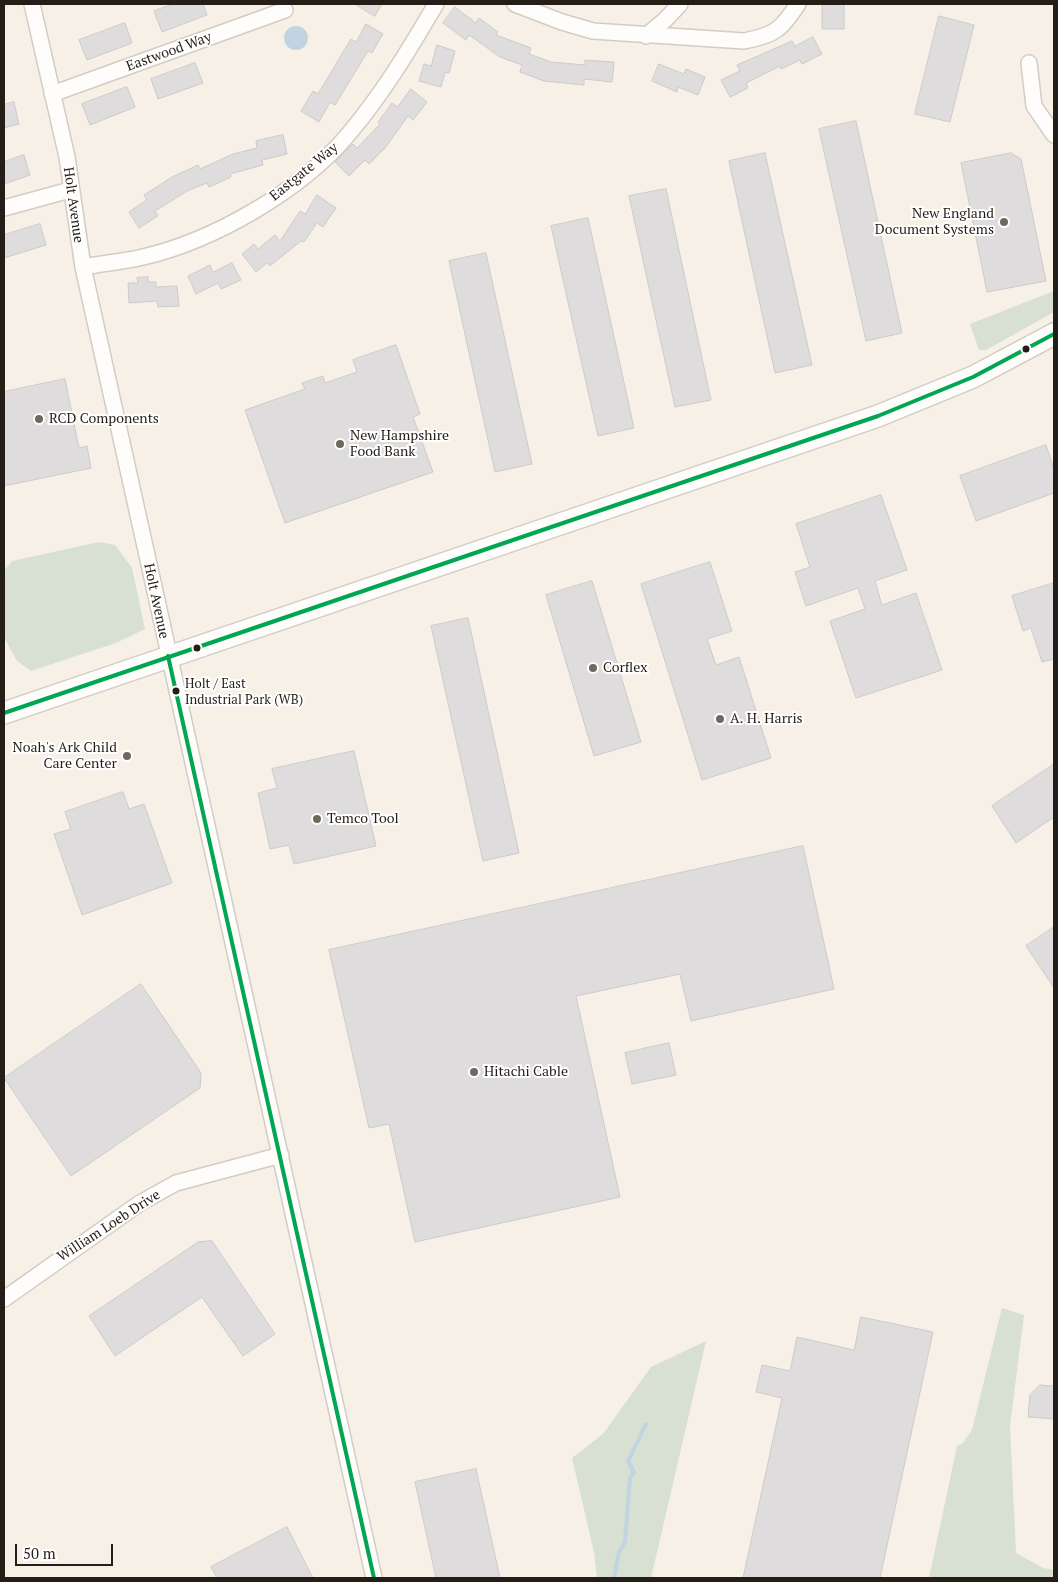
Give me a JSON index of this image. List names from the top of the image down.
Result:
{
  "streets": {
    "street": [
      "Eastwood Way",
      "Eastgate Way",
      "Holt Avenue",
      "William Loeb Drive"
    ]
  },
  "crossings": [
    ["Eastwood Way", "Holt Avenue"],
    ["Eastgate Way", "Holt Avenue"],
    ["Holt Avenue", "William Loeb Drive"]
  ],
  "places": [
    "New England Document Systems",
    "RCD Components",
    "New Hampshire Food Bank",
    "Corflex",
    "Holt / East Industrial Park (WB)",
    "A. H. Harris",
    "Noah's Ark Child Care Center",
    "Temco Tool",
    "Hitachi Cable"
  ],
  "scale_bar": "50 m"
}
